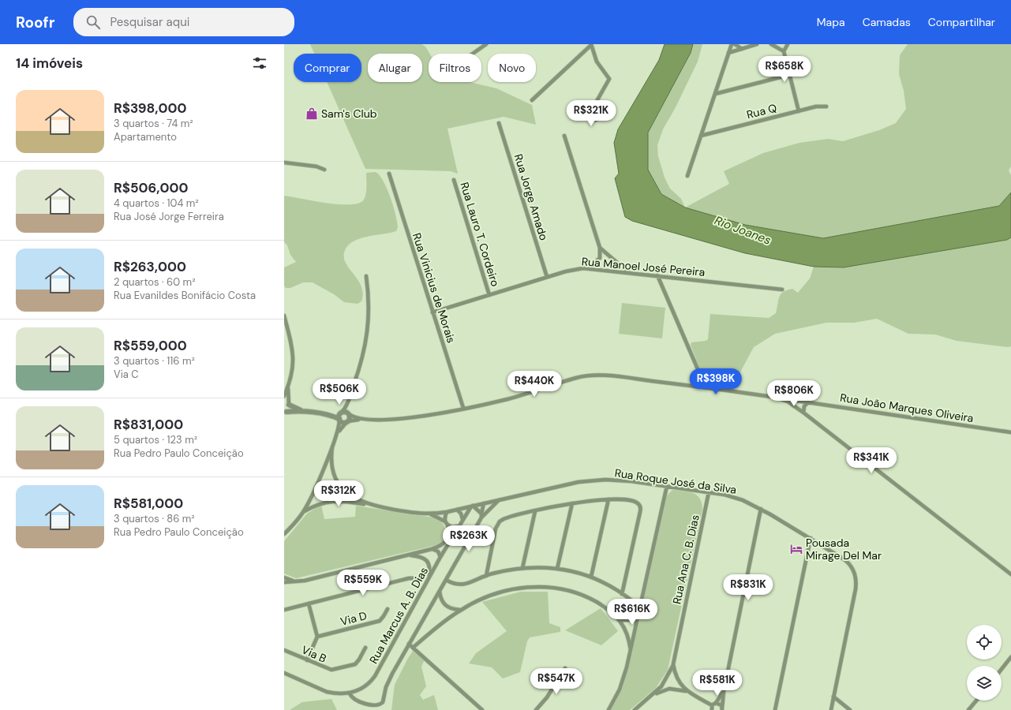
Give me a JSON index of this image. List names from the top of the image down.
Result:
{
  "streets": {
    "street": [
      "Rua Q",
      "Rua Jorge Amado",
      "Rua Lauro T. Cordeiro",
      "Rua Manoel José Pereira",
      "Rua Vinicius de Morais",
      "Rua João Marques Oliveira",
      "Rua Roque José da Silva",
      "Rua Ana C. B. Dias",
      "Rua Marcus A. B. Dias",
      "Via D",
      "Via B"
    ]
  },
  "crossings": [
    ["Rua Jorge Amado", "Rua Manoel José Pereira"],
    ["Rua Lauro T. Cordeiro", "Rua Manoel José Pereira"],
    ["Rua Manoel José Pereira", "Rua Vinicius de Morais"],
    ["Rua Vinicius de Morais", "Rua João Marques Oliveira"],
    ["Rua Roque José da Silva", "Rua Ana C. B. Dias"],
    ["Rua Roque José da Silva", "Rua Marcus A. B. Dias"]
  ],
  "water": ["Rio Joanes"],
  "places": {
    "shop": ["Sam's Club"],
    "hotel": ["Pousada Mirage Del Mar"]
  },
  "page": {
    "header": "Roofr",
    "search": "Pesquisar aqui",
    "nav": ["Mapa", "Camadas", "Compartilhar"],
    "heading": "14 imóveis",
    "chip": [
      "Comprar",
      "Alugar",
      "Filtros",
      "Novo"
    ],
    "price": [
      "R$658K",
      "R$321K",
      "R$398K",
      "R$440K",
      "R$506K",
      "R$806K",
      "R$341K",
      "R$312K",
      "R$263K",
      "R$559K",
      "R$831K",
      "R$616K",
      "R$547K",
      "R$581K"
    ],
    "list": [
      {
        "name": "R$398,000",
        "note": "3 quartos · 74 m² · Apartamento"
      },
      {
        "name": "R$506,000",
        "note": "4 quartos · 104 m² · Rua José Jorge Ferreira"
      },
      {
        "name": "R$263,000",
        "note": "2 quartos · 60 m² · Rua Evanildes Bonifácio Costa"
      },
      {
        "name": "R$559,000",
        "note": "3 quartos · 116 m² · Via C"
      },
      {
        "name": "R$831,000",
        "note": "5 quartos · 123 m² · Rua Pedro Paulo Conceição"
      },
      {
        "name": "R$581,000",
        "note": "3 quartos · 86 m² · Rua Pedro Paulo Conceição"
      }
    ]
  }
}
